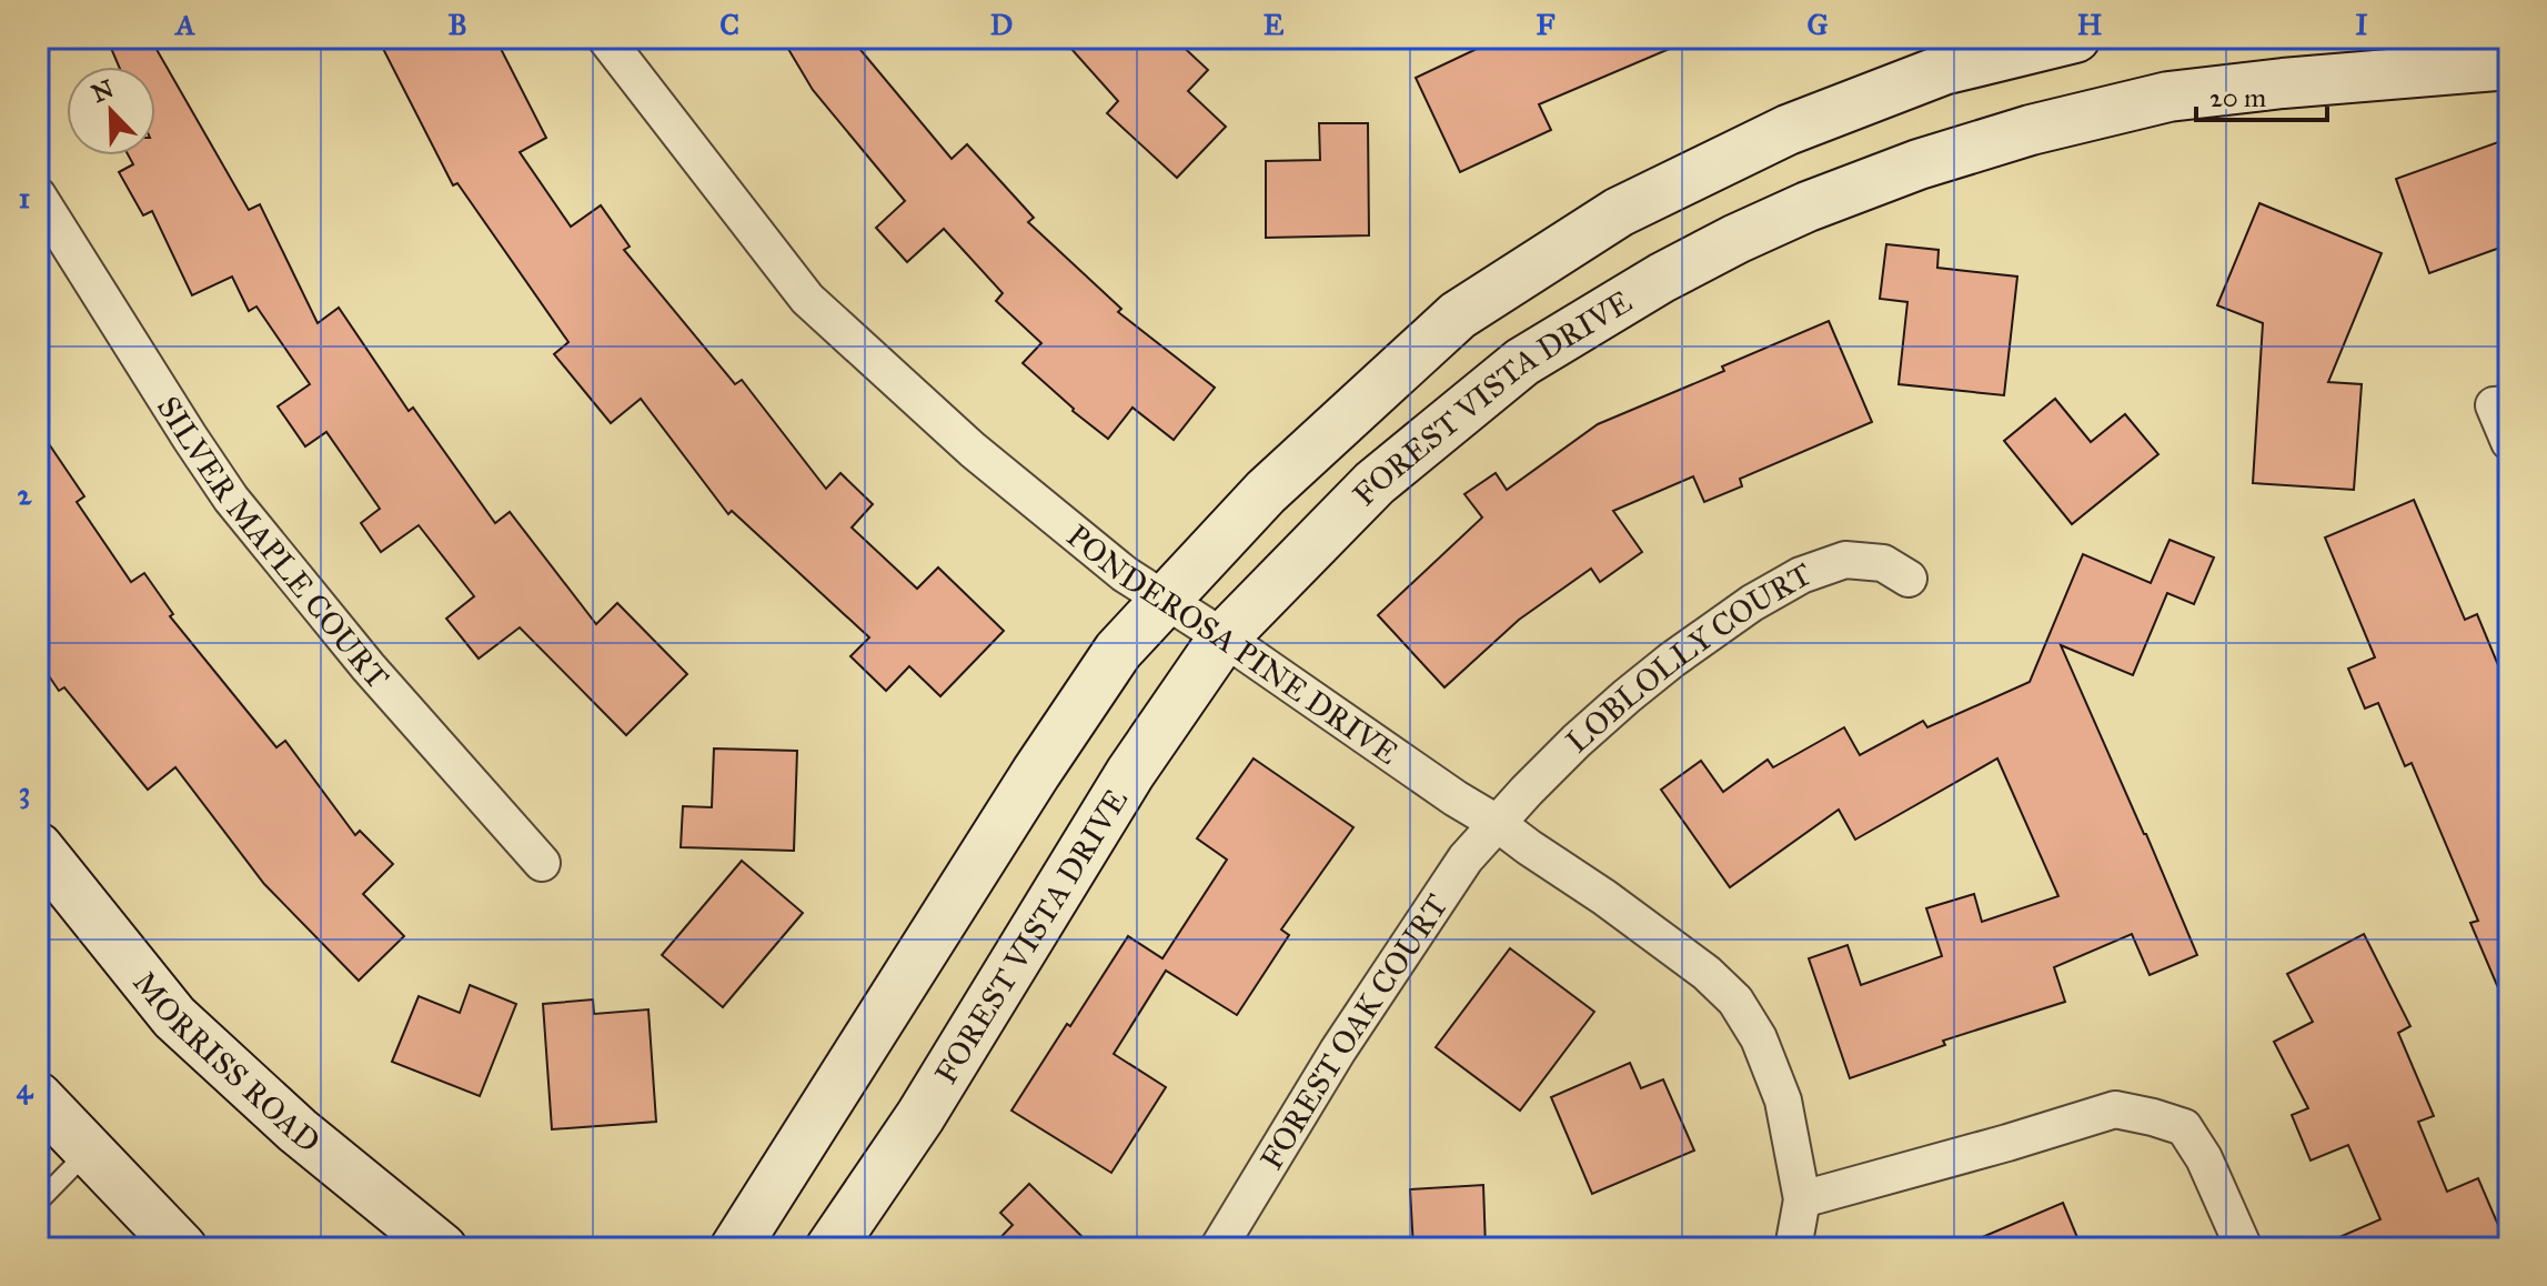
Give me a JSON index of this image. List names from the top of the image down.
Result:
{
  "streets": {
    "main road": ["FOREST VISTA DRIVE", "MORRISS ROAD"],
    "street": [
      "SILVER MAPLE COURT",
      "PONDEROSA PINE DRIVE",
      "LOBLOLLY COURT",
      "FOREST OAK COURT"
    ]
  },
  "crossings": [
    ["FOREST VISTA DRIVE", "PONDEROSA PINE DRIVE"],
    ["PONDEROSA PINE DRIVE", "LOBLOLLY COURT"],
    ["PONDEROSA PINE DRIVE", "FOREST OAK COURT"],
    ["LOBLOLLY COURT", "FOREST OAK COURT"]
  ],
  "scale_bar": "20 m",
  "north": "top left",
  "grid": {
    "columns": [
      "A",
      "B",
      "C",
      "D",
      "E",
      "F",
      "G",
      "H",
      "I"
    ],
    "rows": [
      "1",
      "2",
      "3",
      "4"
    ]
  }
}
